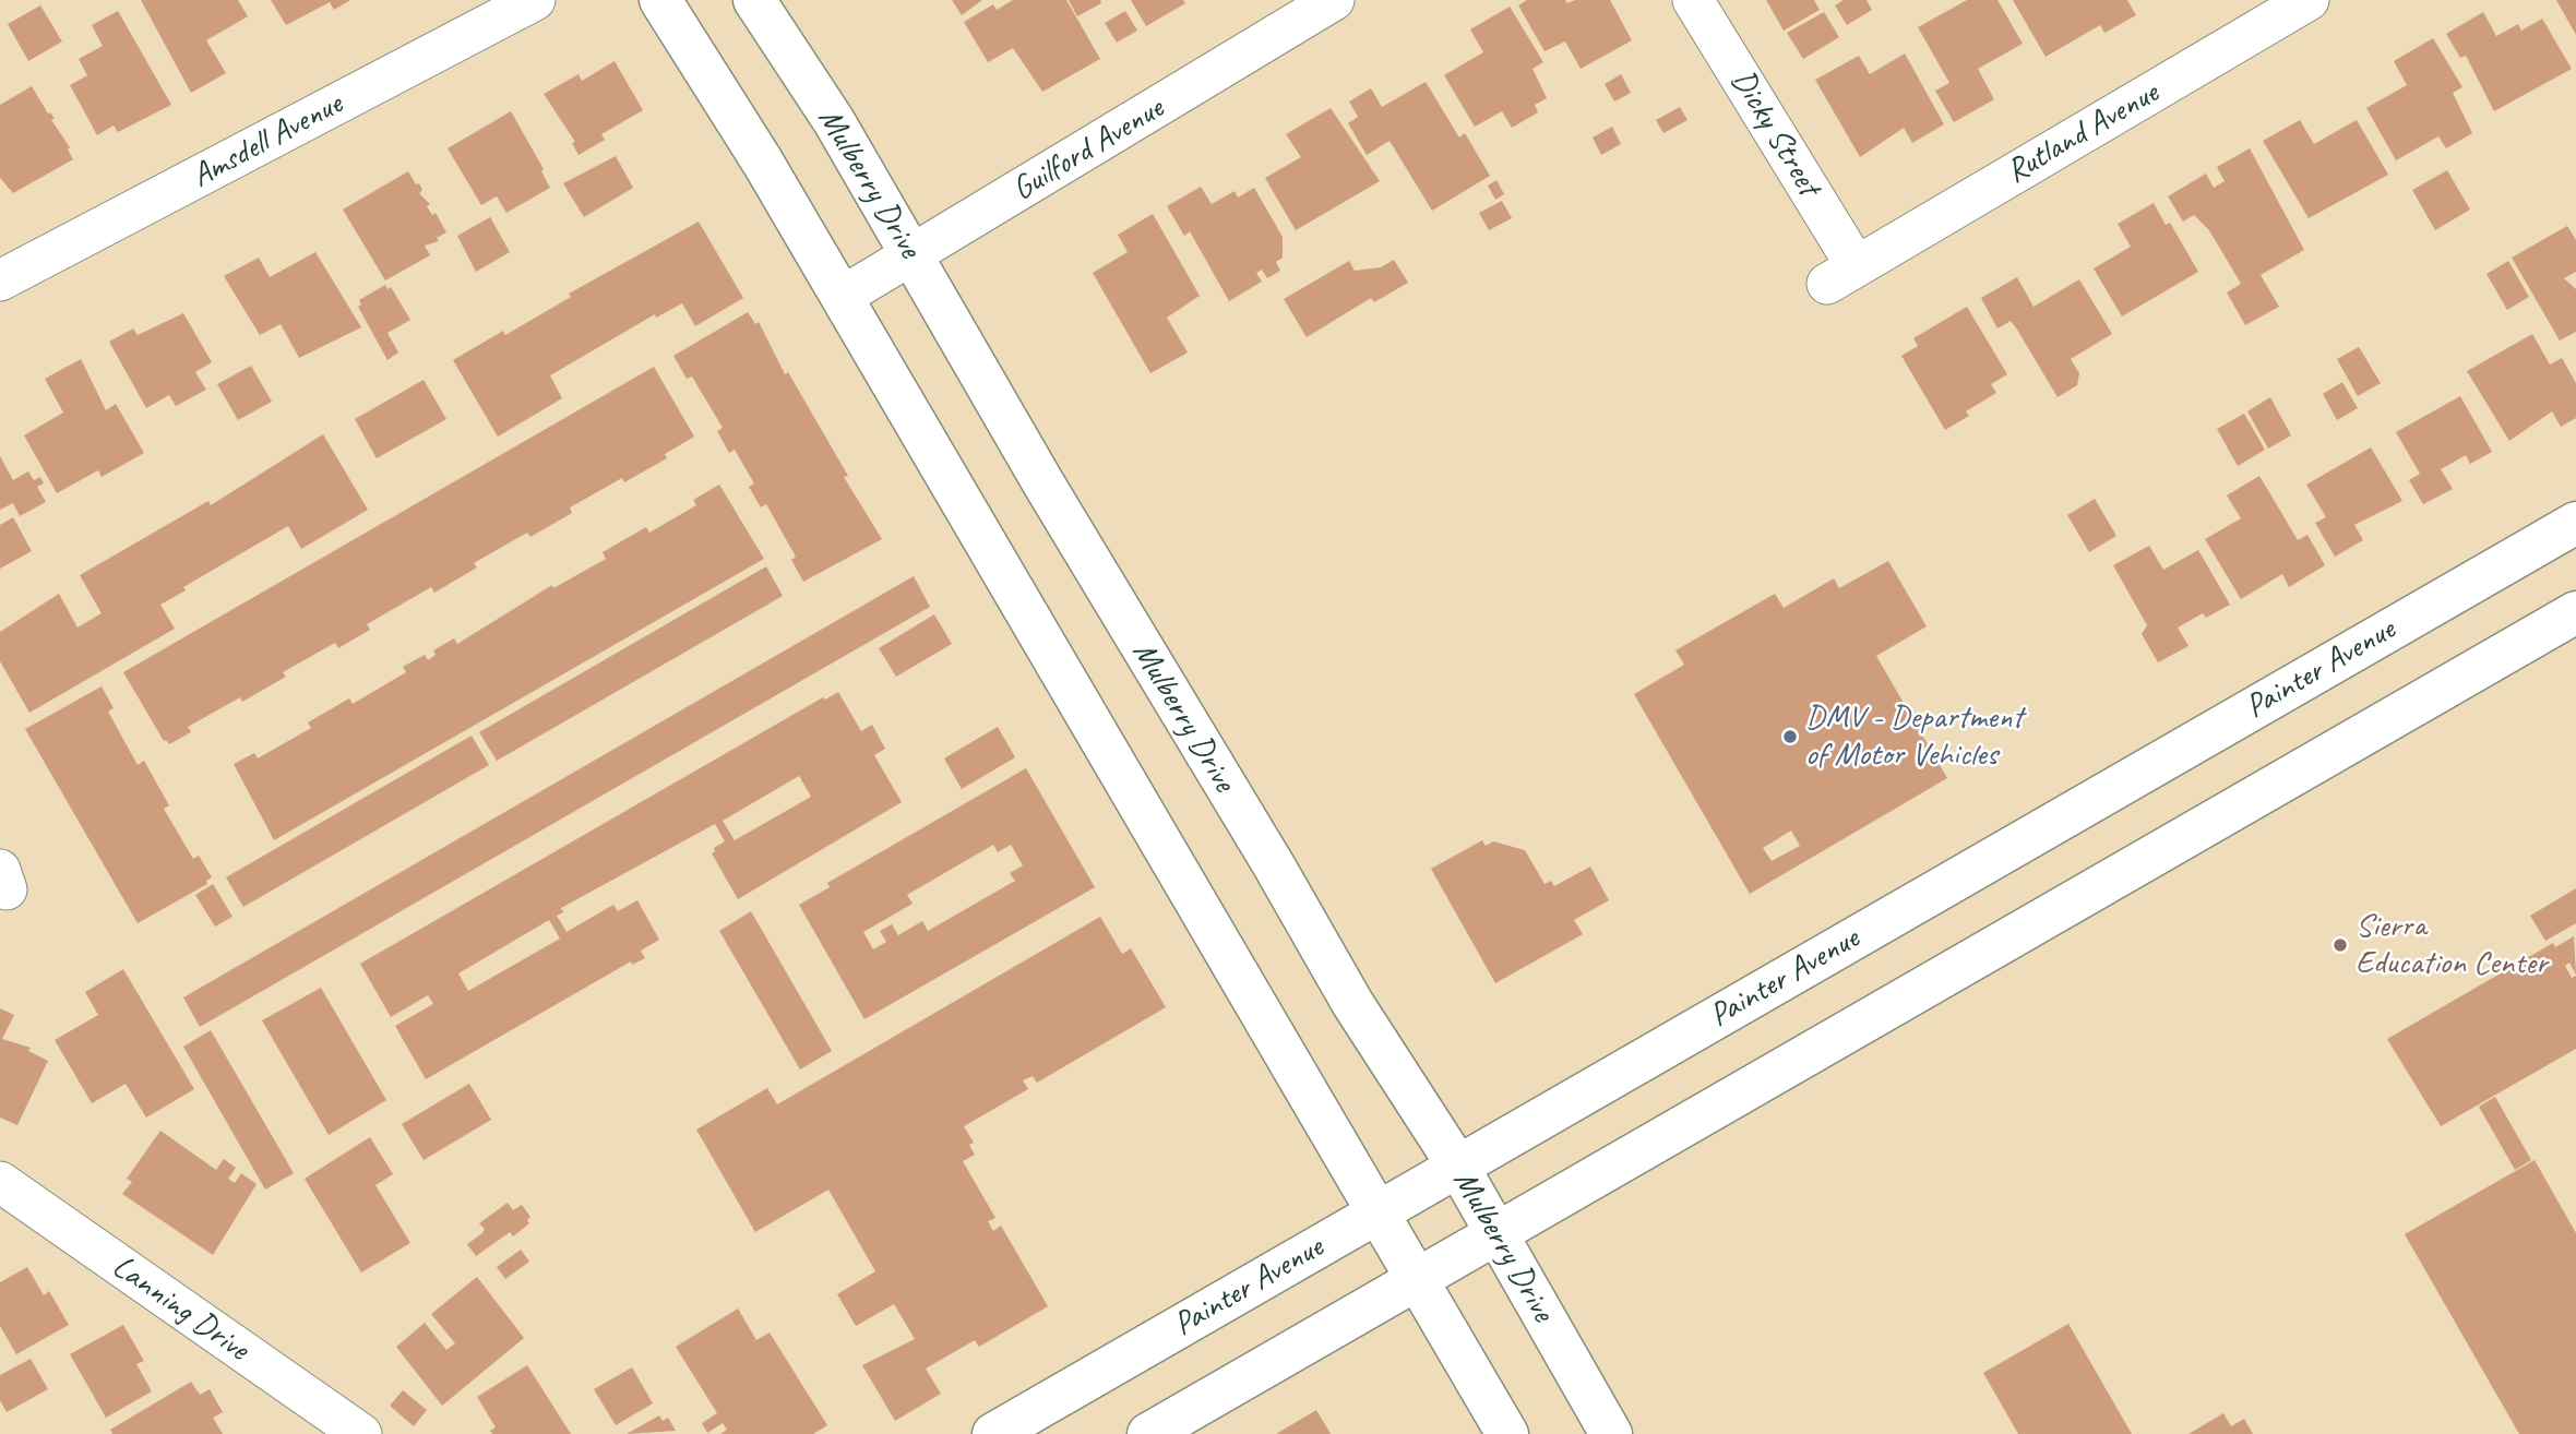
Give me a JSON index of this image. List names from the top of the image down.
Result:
{
  "streets": {
    "main road": ["Mulberry Drive", "Painter Avenue"],
    "street": [
      "Dicky Street",
      "Rutland Avenue",
      "Amsdell Avenue",
      "Guilford Avenue",
      "Lanning Drive"
    ]
  },
  "crossings": [
    ["Dicky Street", "Rutland Avenue"],
    ["Guilford Avenue", "Mulberry Drive"],
    ["Mulberry Drive", "Painter Avenue"]
  ],
  "places": ["DMV - Department of Motor Vehicles", "Sierra Education Center"]
}
